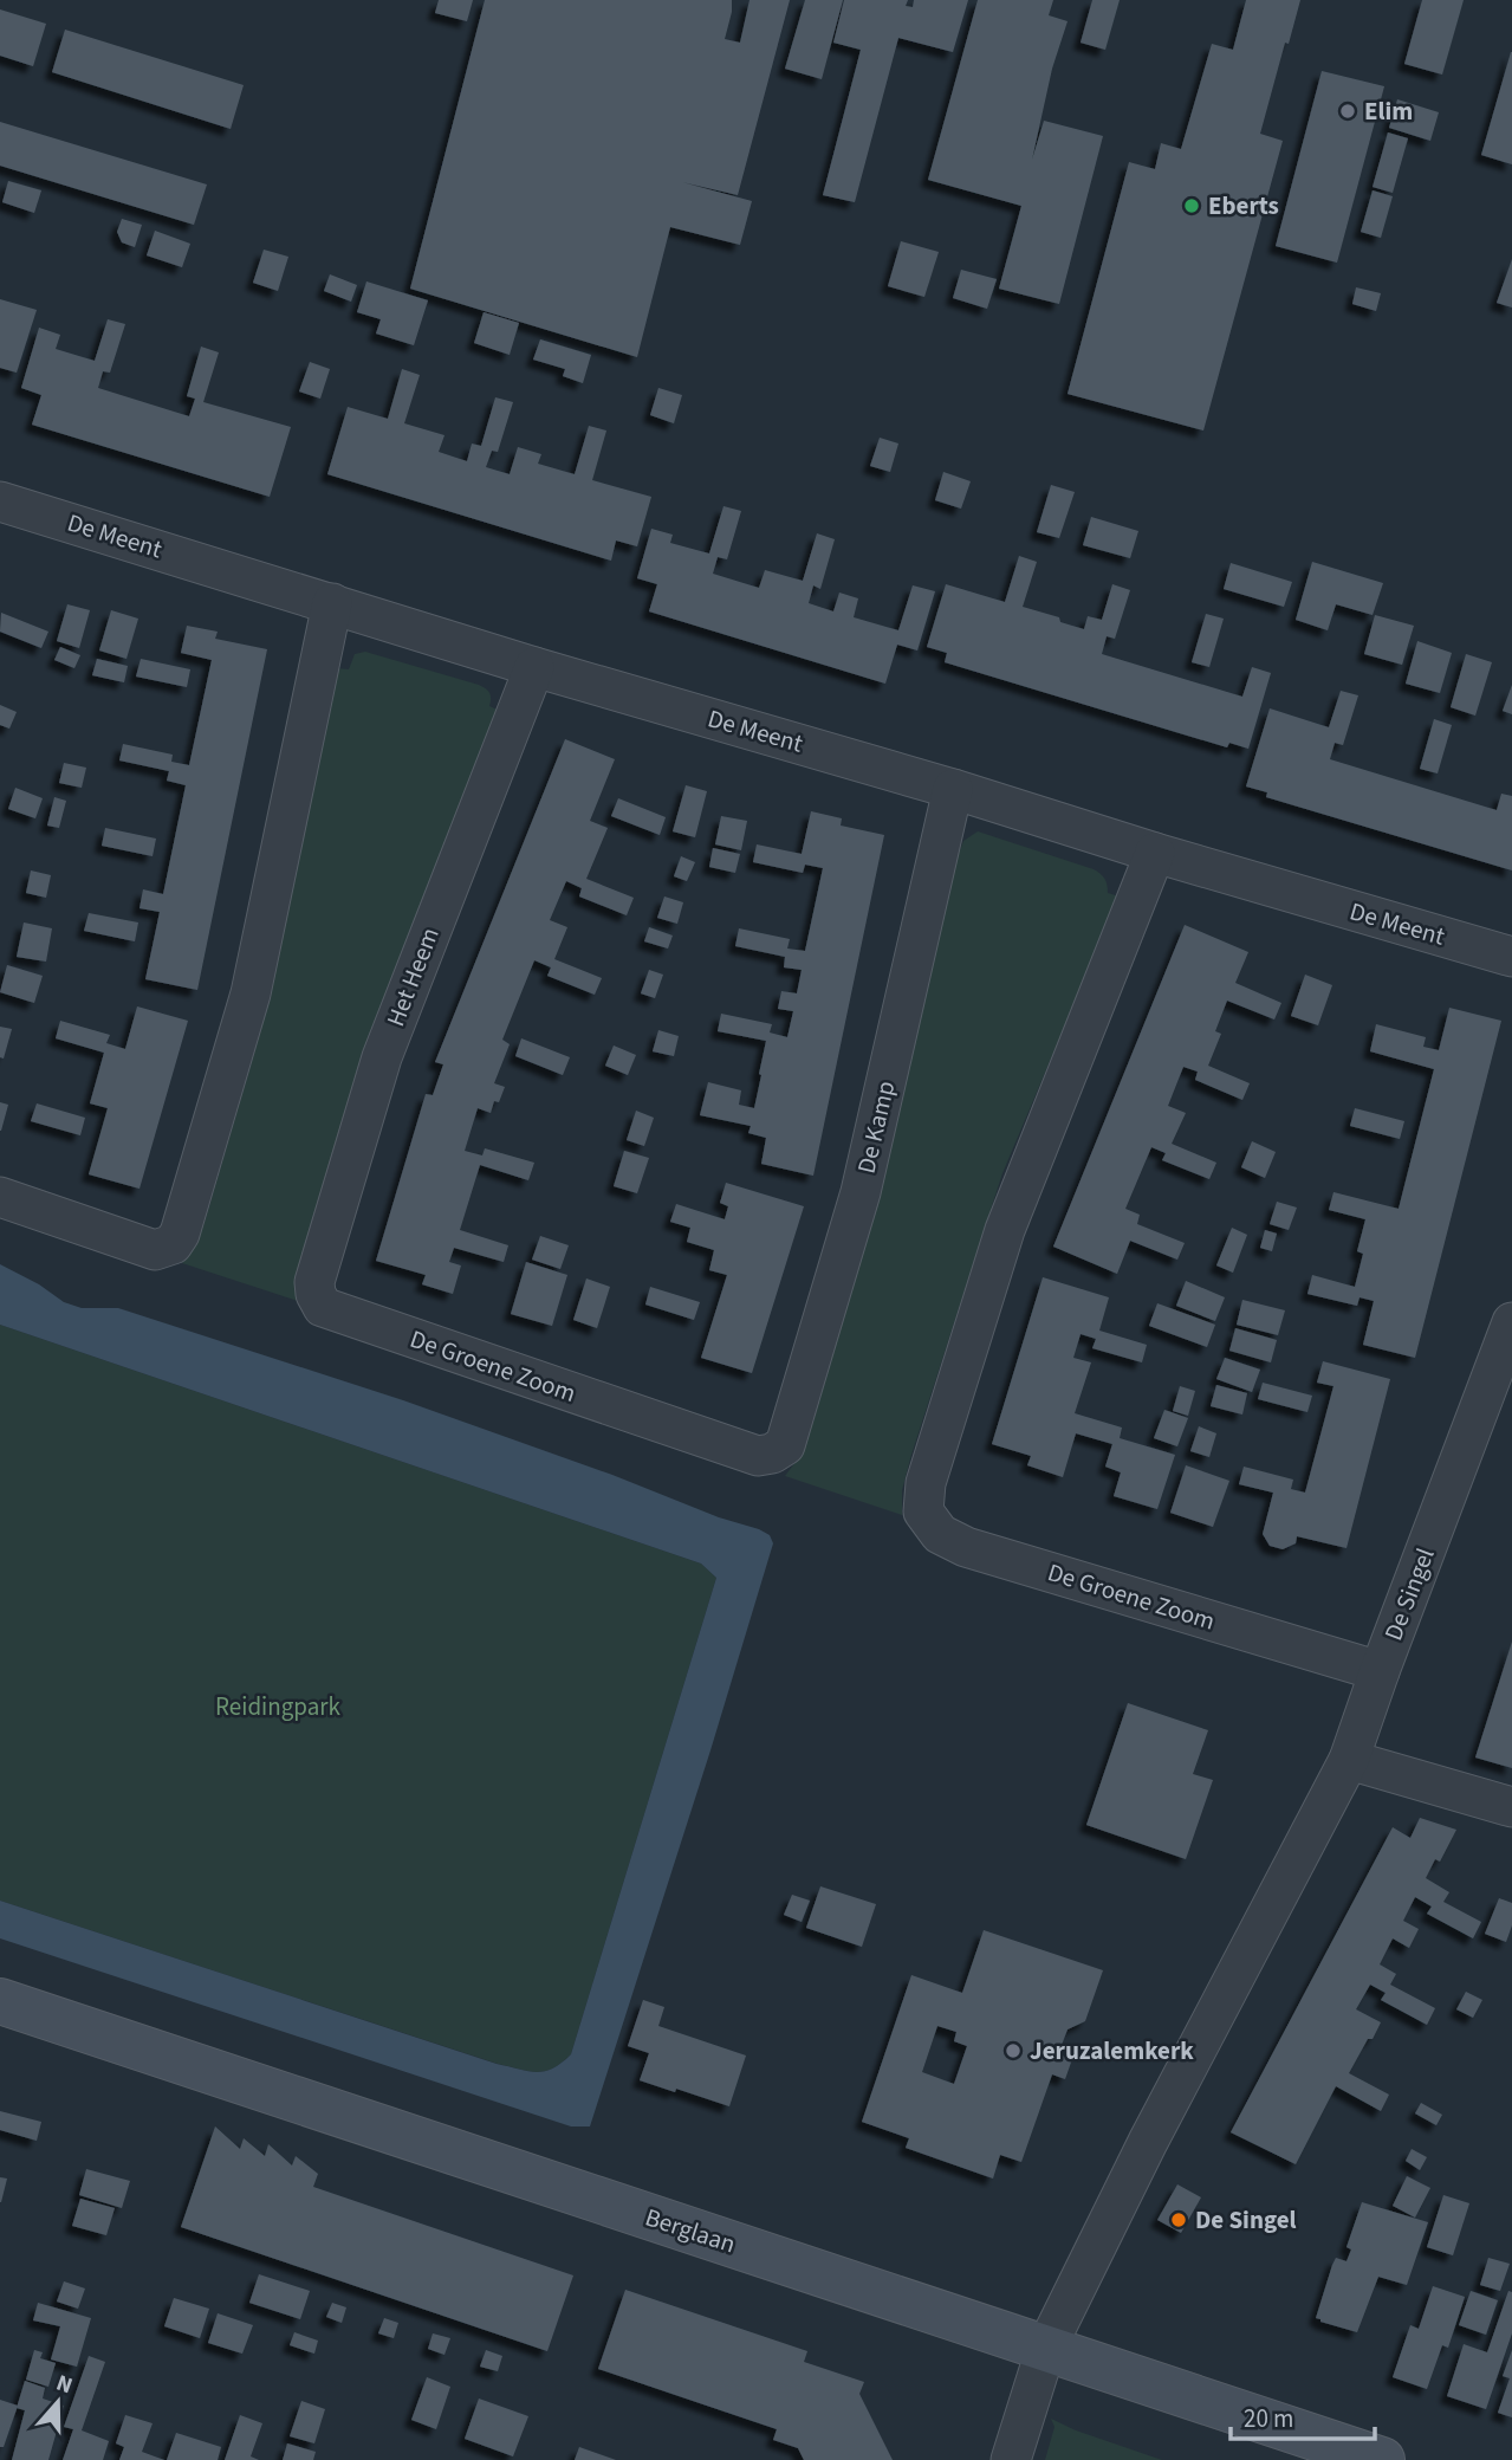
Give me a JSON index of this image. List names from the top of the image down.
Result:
{
  "streets": {
    "main road": ["Berglaan"],
    "street": [
      "De Meent",
      "Het Heem",
      "De Kamp",
      "De Groene Zoom",
      "De Singel"
    ]
  },
  "crossings": [
    ["De Meent", "Het Heem"],
    ["De Meent", "De Kamp"],
    ["De Meent", "De Groene Zoom"],
    ["Het Heem", "De Groene Zoom"],
    ["De Kamp", "De Groene Zoom"],
    ["De Groene Zoom", "De Singel"],
    ["De Singel", "Berglaan"]
  ],
  "parks": ["Reidingpark"],
  "places": [
    "Elim",
    "Eberts",
    "Jeruzalemkerk",
    "De Singel"
  ],
  "scale_bar": "20 m",
  "north": "top"
}
